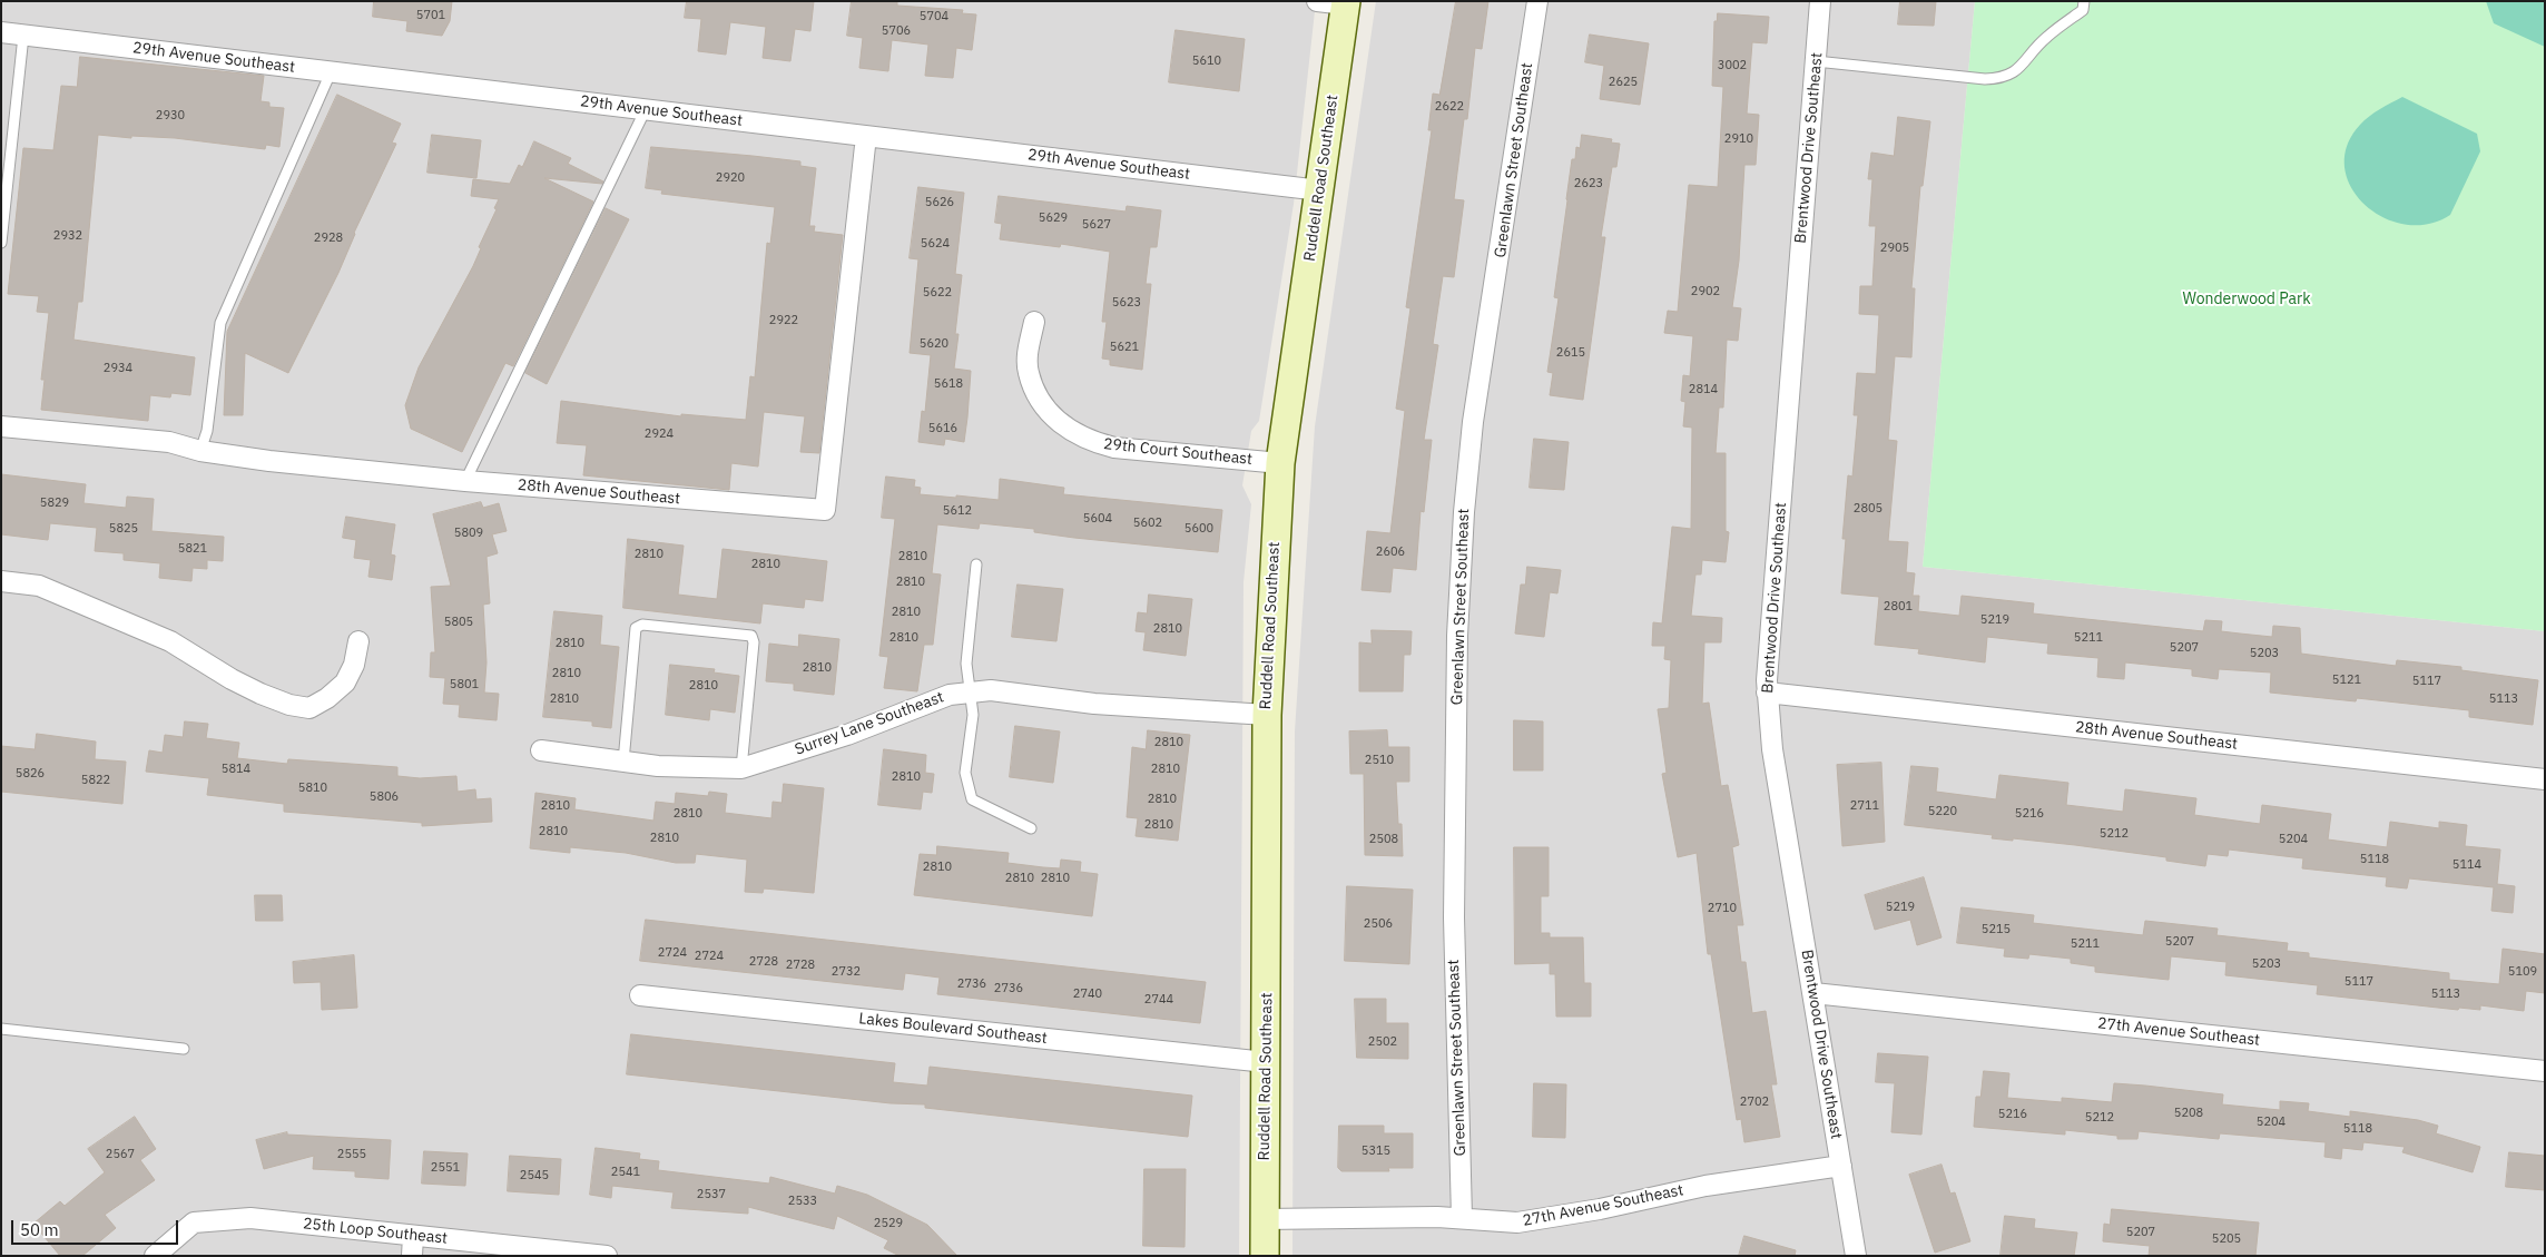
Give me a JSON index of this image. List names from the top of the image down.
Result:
{
  "streets": {
    "main road": ["Ruddell Road Southeast"],
    "street": [
      "29th Avenue Southeast",
      "Brentwood Drive Southeast",
      "Greenlawn Street Southeast",
      "29th Court Southeast",
      "28th Avenue Southeast",
      "Surrey Lane Southeast",
      "Lakes Boulevard Southeast",
      "27th Avenue Southeast",
      "25th Loop Southeast"
    ]
  },
  "crossings": [
    ["29th Avenue Southeast", "Ruddell Road Southeast"],
    ["29th Avenue Southeast", "28th Avenue Southeast"],
    ["Brentwood Drive Southeast", "28th Avenue Southeast"],
    ["Brentwood Drive Southeast", "27th Avenue Southeast"],
    ["Greenlawn Street Southeast", "27th Avenue Southeast"],
    ["Ruddell Road Southeast", "29th Court Southeast"],
    ["Ruddell Road Southeast", "Surrey Lane Southeast"],
    ["Ruddell Road Southeast", "Lakes Boulevard Southeast"],
    ["Ruddell Road Southeast", "27th Avenue Southeast"]
  ],
  "parks": ["Wonderwood Park"],
  "house_numbers": [
    "5701",
    "5704",
    "5706",
    "5610",
    "3002",
    "2625",
    "2622",
    "2930",
    "2910",
    "2920",
    "2623",
    "5626",
    "5629",
    "5627",
    "2932",
    "2928",
    "5624",
    "2905",
    "2902",
    "5622",
    "5623",
    "2922",
    "5620",
    "5621",
    "2615",
    "2934",
    "5618",
    "2814",
    "5616",
    "2924",
    "5829",
    "2805",
    "5612",
    "5604",
    "5602",
    "5825",
    "5600",
    "5809",
    "5821",
    "2606",
    "2810",
    "2810",
    "2810",
    "2810",
    "2801",
    "2810",
    "5219",
    "5805",
    "2810",
    "2810",
    "5211",
    "2810",
    "5207",
    "5203",
    "2810",
    "2810",
    "5121",
    "5117",
    "5801",
    "2810",
    "2810",
    "5113",
    "2810",
    "2510",
    "5814",
    "2810",
    "5826",
    "2810",
    "5822",
    "5810",
    "5806",
    "2810",
    "2810",
    "2711",
    "5220",
    "2810",
    "5216",
    "2810",
    "2810",
    "5212",
    "2810",
    "2508",
    "5204",
    "5118",
    "5114",
    "2810",
    "2810",
    "2810",
    "5219",
    "2710",
    "2506",
    "5215",
    "5207",
    "5211",
    "2724",
    "2724",
    "2728",
    "5203",
    "2728",
    "2732",
    "5109",
    "5117",
    "2736",
    "2736",
    "2740",
    "5113",
    "2744",
    "2502",
    "2702",
    "5208",
    "5216",
    "5212",
    "5204",
    "5118",
    "5315",
    "2567",
    "2555",
    "2551",
    "2541",
    "2545",
    "2537",
    "2533",
    "2529",
    "5207",
    "5205"
  ],
  "scale_bar": "50 m"
}
